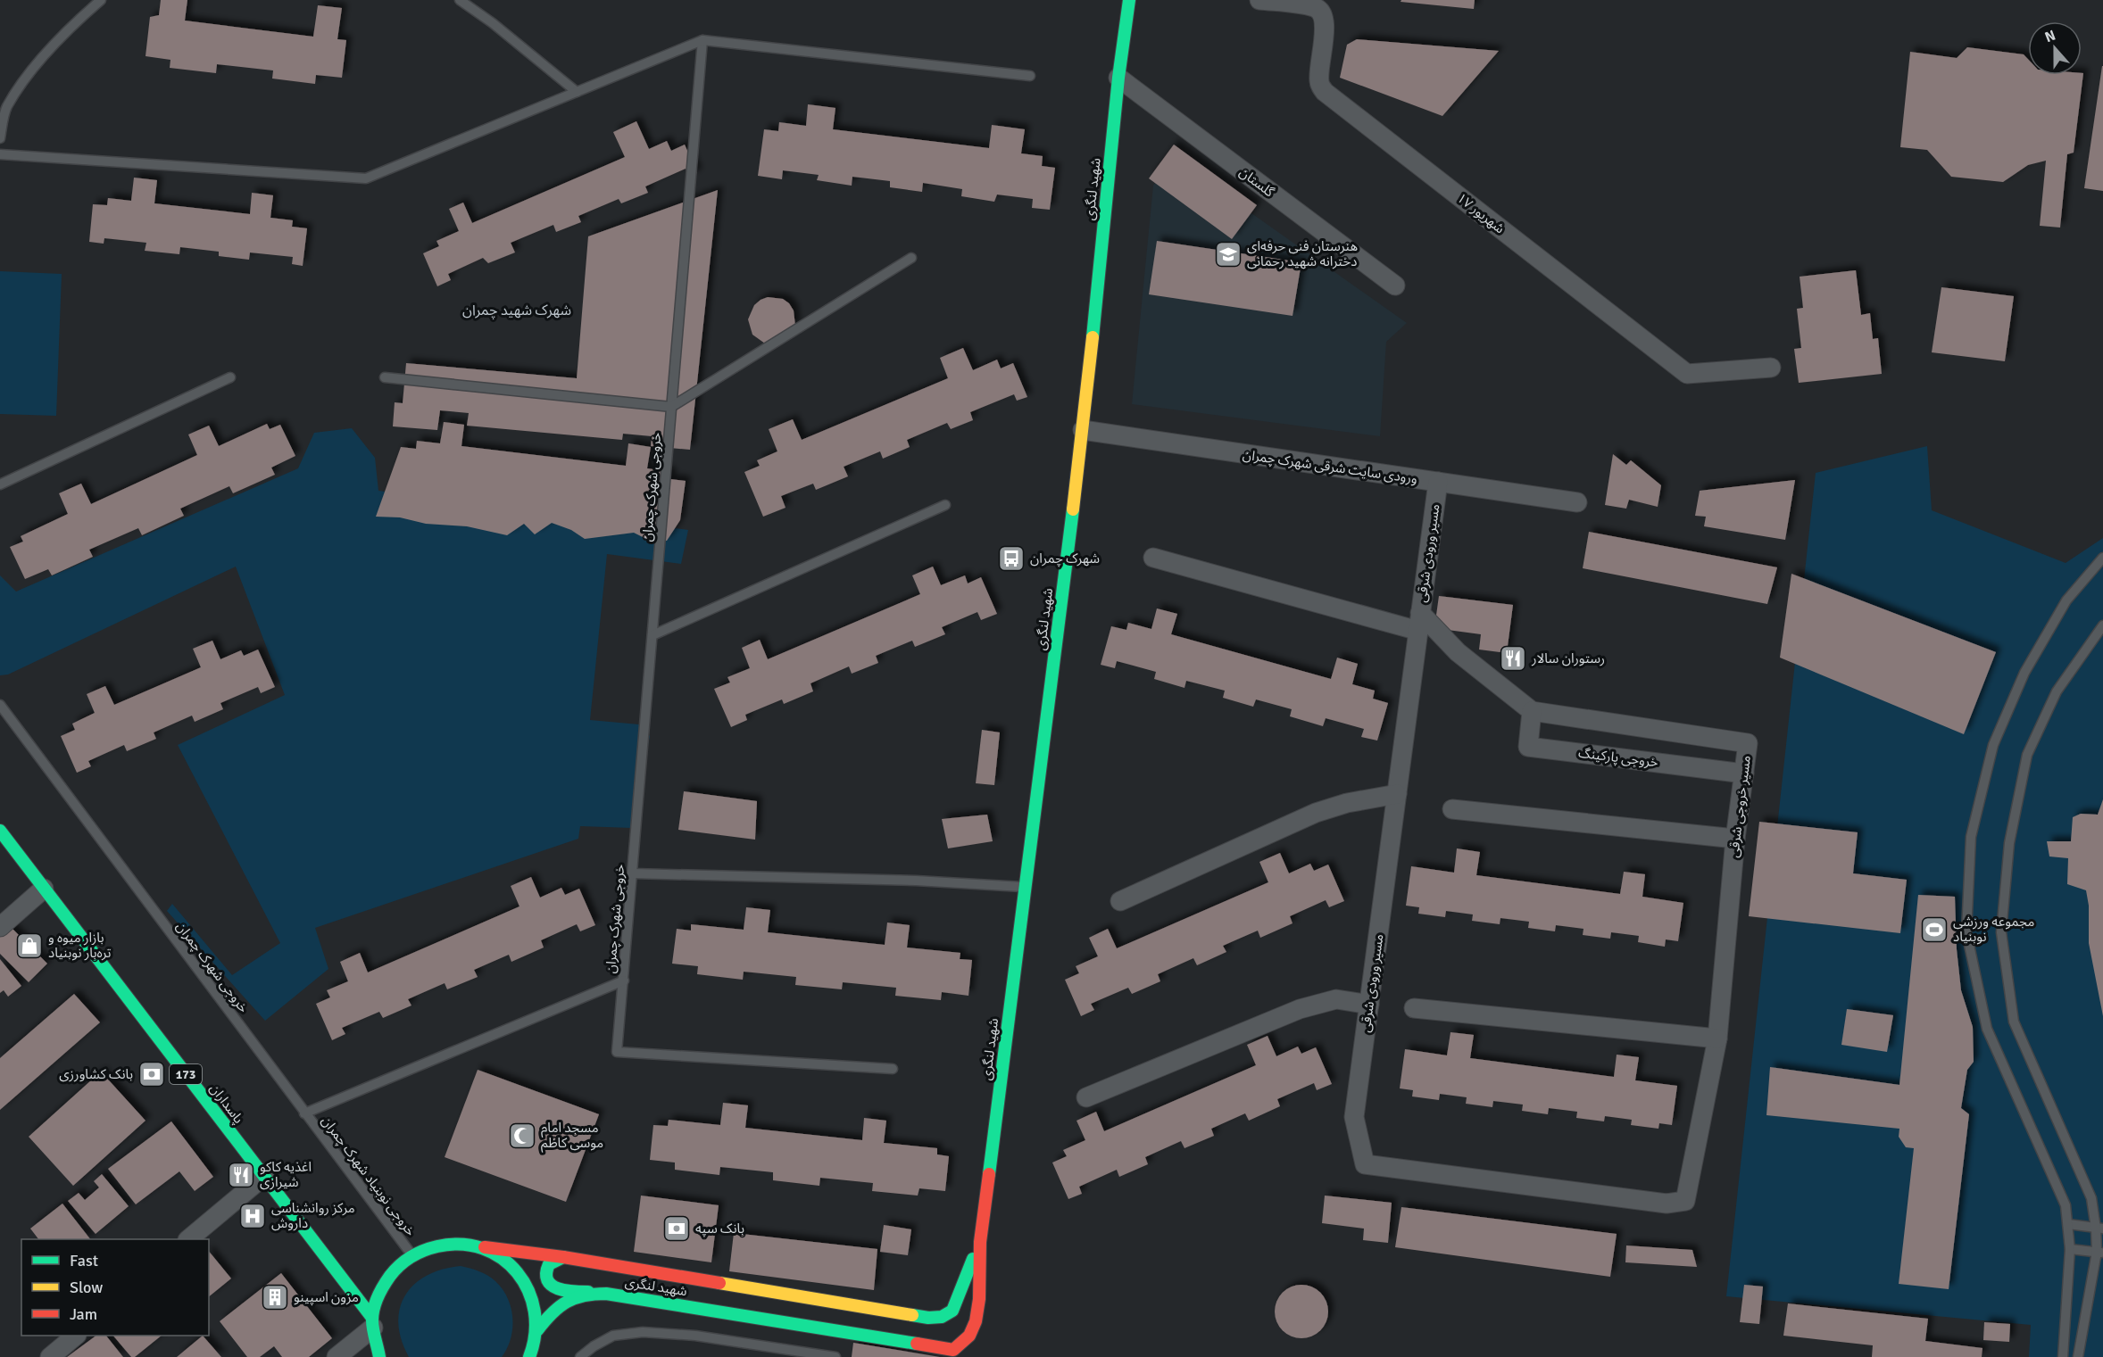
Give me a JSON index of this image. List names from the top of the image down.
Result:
{
  "streets": {
    "main road": ["شهید لنگری", "173", "پاسداران"],
    "street": [
      "گلستان",
      "۱۷ شهریور",
      "ورودی سایت شرقی شهرک چمران",
      "مسیر ورودی شرقی",
      "خروجی پارکینگ",
      "مسیر خروجی شرقی"
    ],
    "lane": ["خروجی شهرک چمران", "خروجی نوبنیاد شهرک چمران"]
  },
  "crossings": [
    ["گلستان", "شهید لنگری"],
    ["شهید لنگری", "ورودی سایت شرقی شهرک چمران"],
    ["شهید لنگری", "پاسداران"],
    ["شهید لنگری", "خروجی نوبنیاد شهرک چمران"],
    ["ورودی سایت شرقی شهرک چمران", "مسیر ورودی شرقی"],
    ["خروجی شهرک چمران", "خروجی نوبنیاد شهرک چمران"],
    ["مسیر ورودی شرقی", "مسیر خروجی شرقی"],
    ["خروجی پارکینگ", "مسیر خروجی شرقی"]
  ],
  "districts": ["شهرک شهید چمران"],
  "places": {
    "school or university": ["هنرستان فنی حرفه‌ای دخترانه شهید رحمانی"],
    "bus stop": ["شهرک چمران"],
    "restaurant": ["رستوران سالار", "اغذیه کاکو شیرازی"],
    "sports": ["مجموعه ورزشی نوبنیاد"],
    "shop": ["بازار میوه و تره‌بار نوبنیاد"],
    "bank": ["بانک کشاورزی", "بانک سپه"],
    "mosque": ["مسجد امام موسی کاظم"],
    "hospital": ["مرکز روانشناسی داروش"],
    "building": ["مزون اسپینو"]
  },
  "legend": ["Fast", "Slow", "Jam"],
  "north": "top"
}
